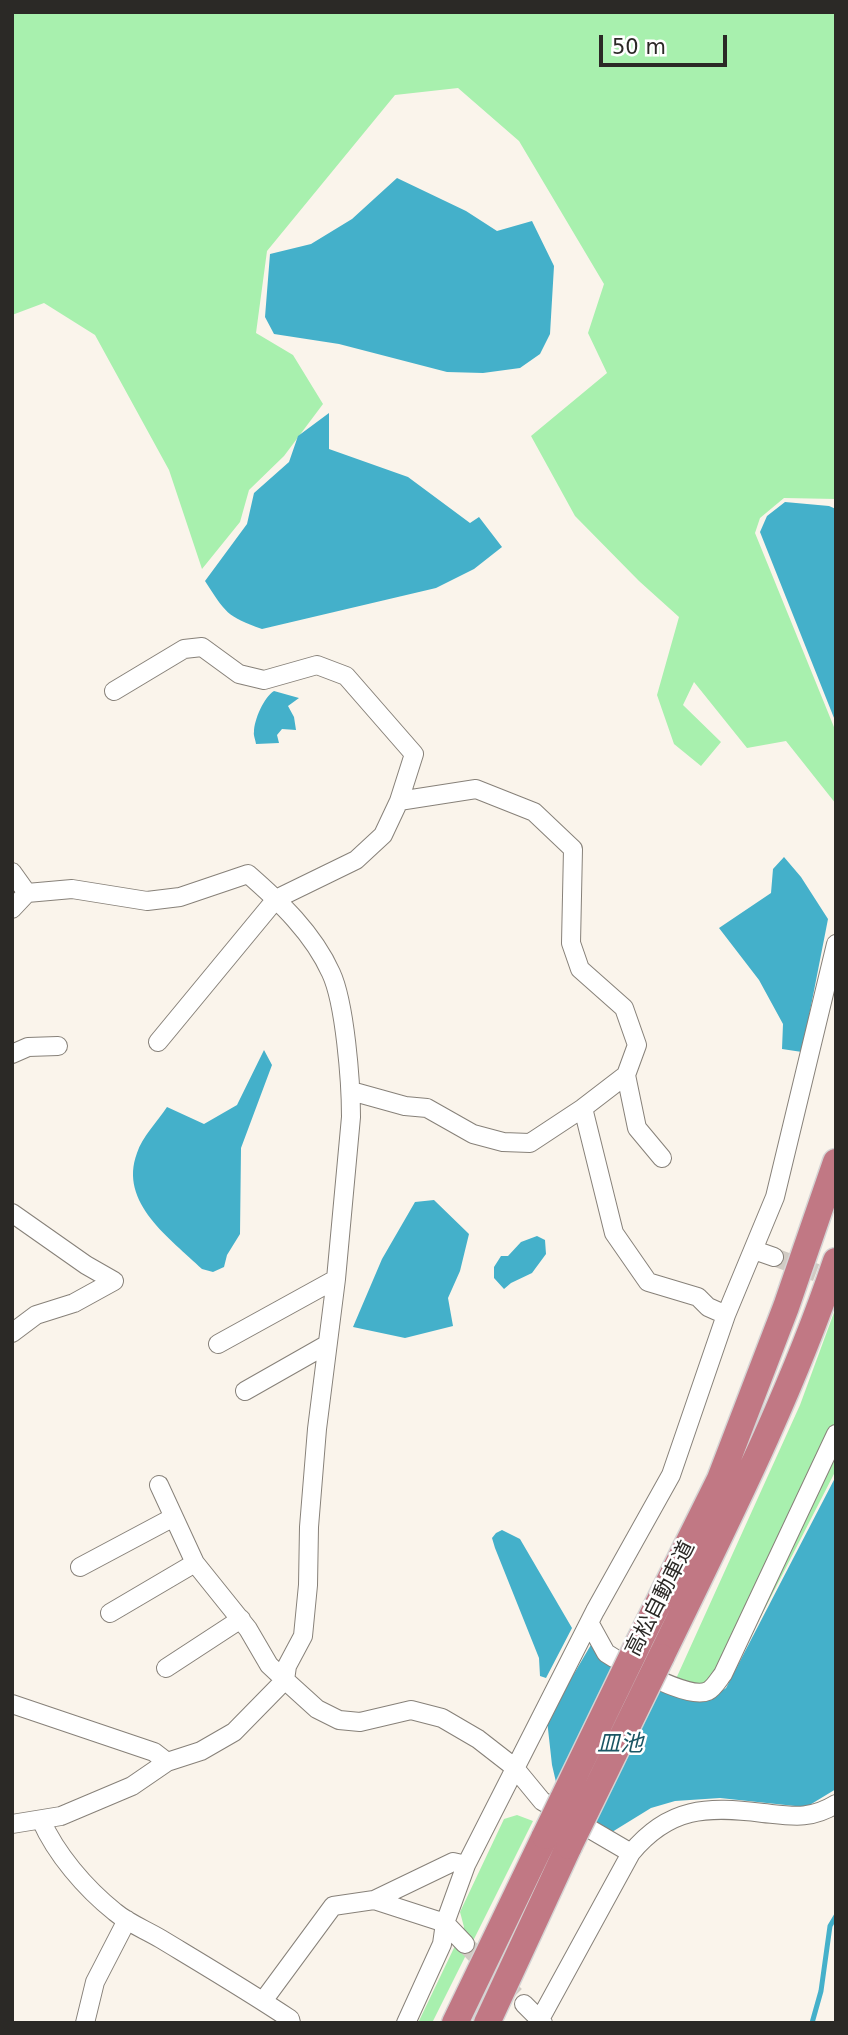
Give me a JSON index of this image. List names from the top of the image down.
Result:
{
  "streets": {
    "highway": ["高松自動車道"]
  },
  "water": ["皿池"],
  "scale_bar": "50 m"
}
